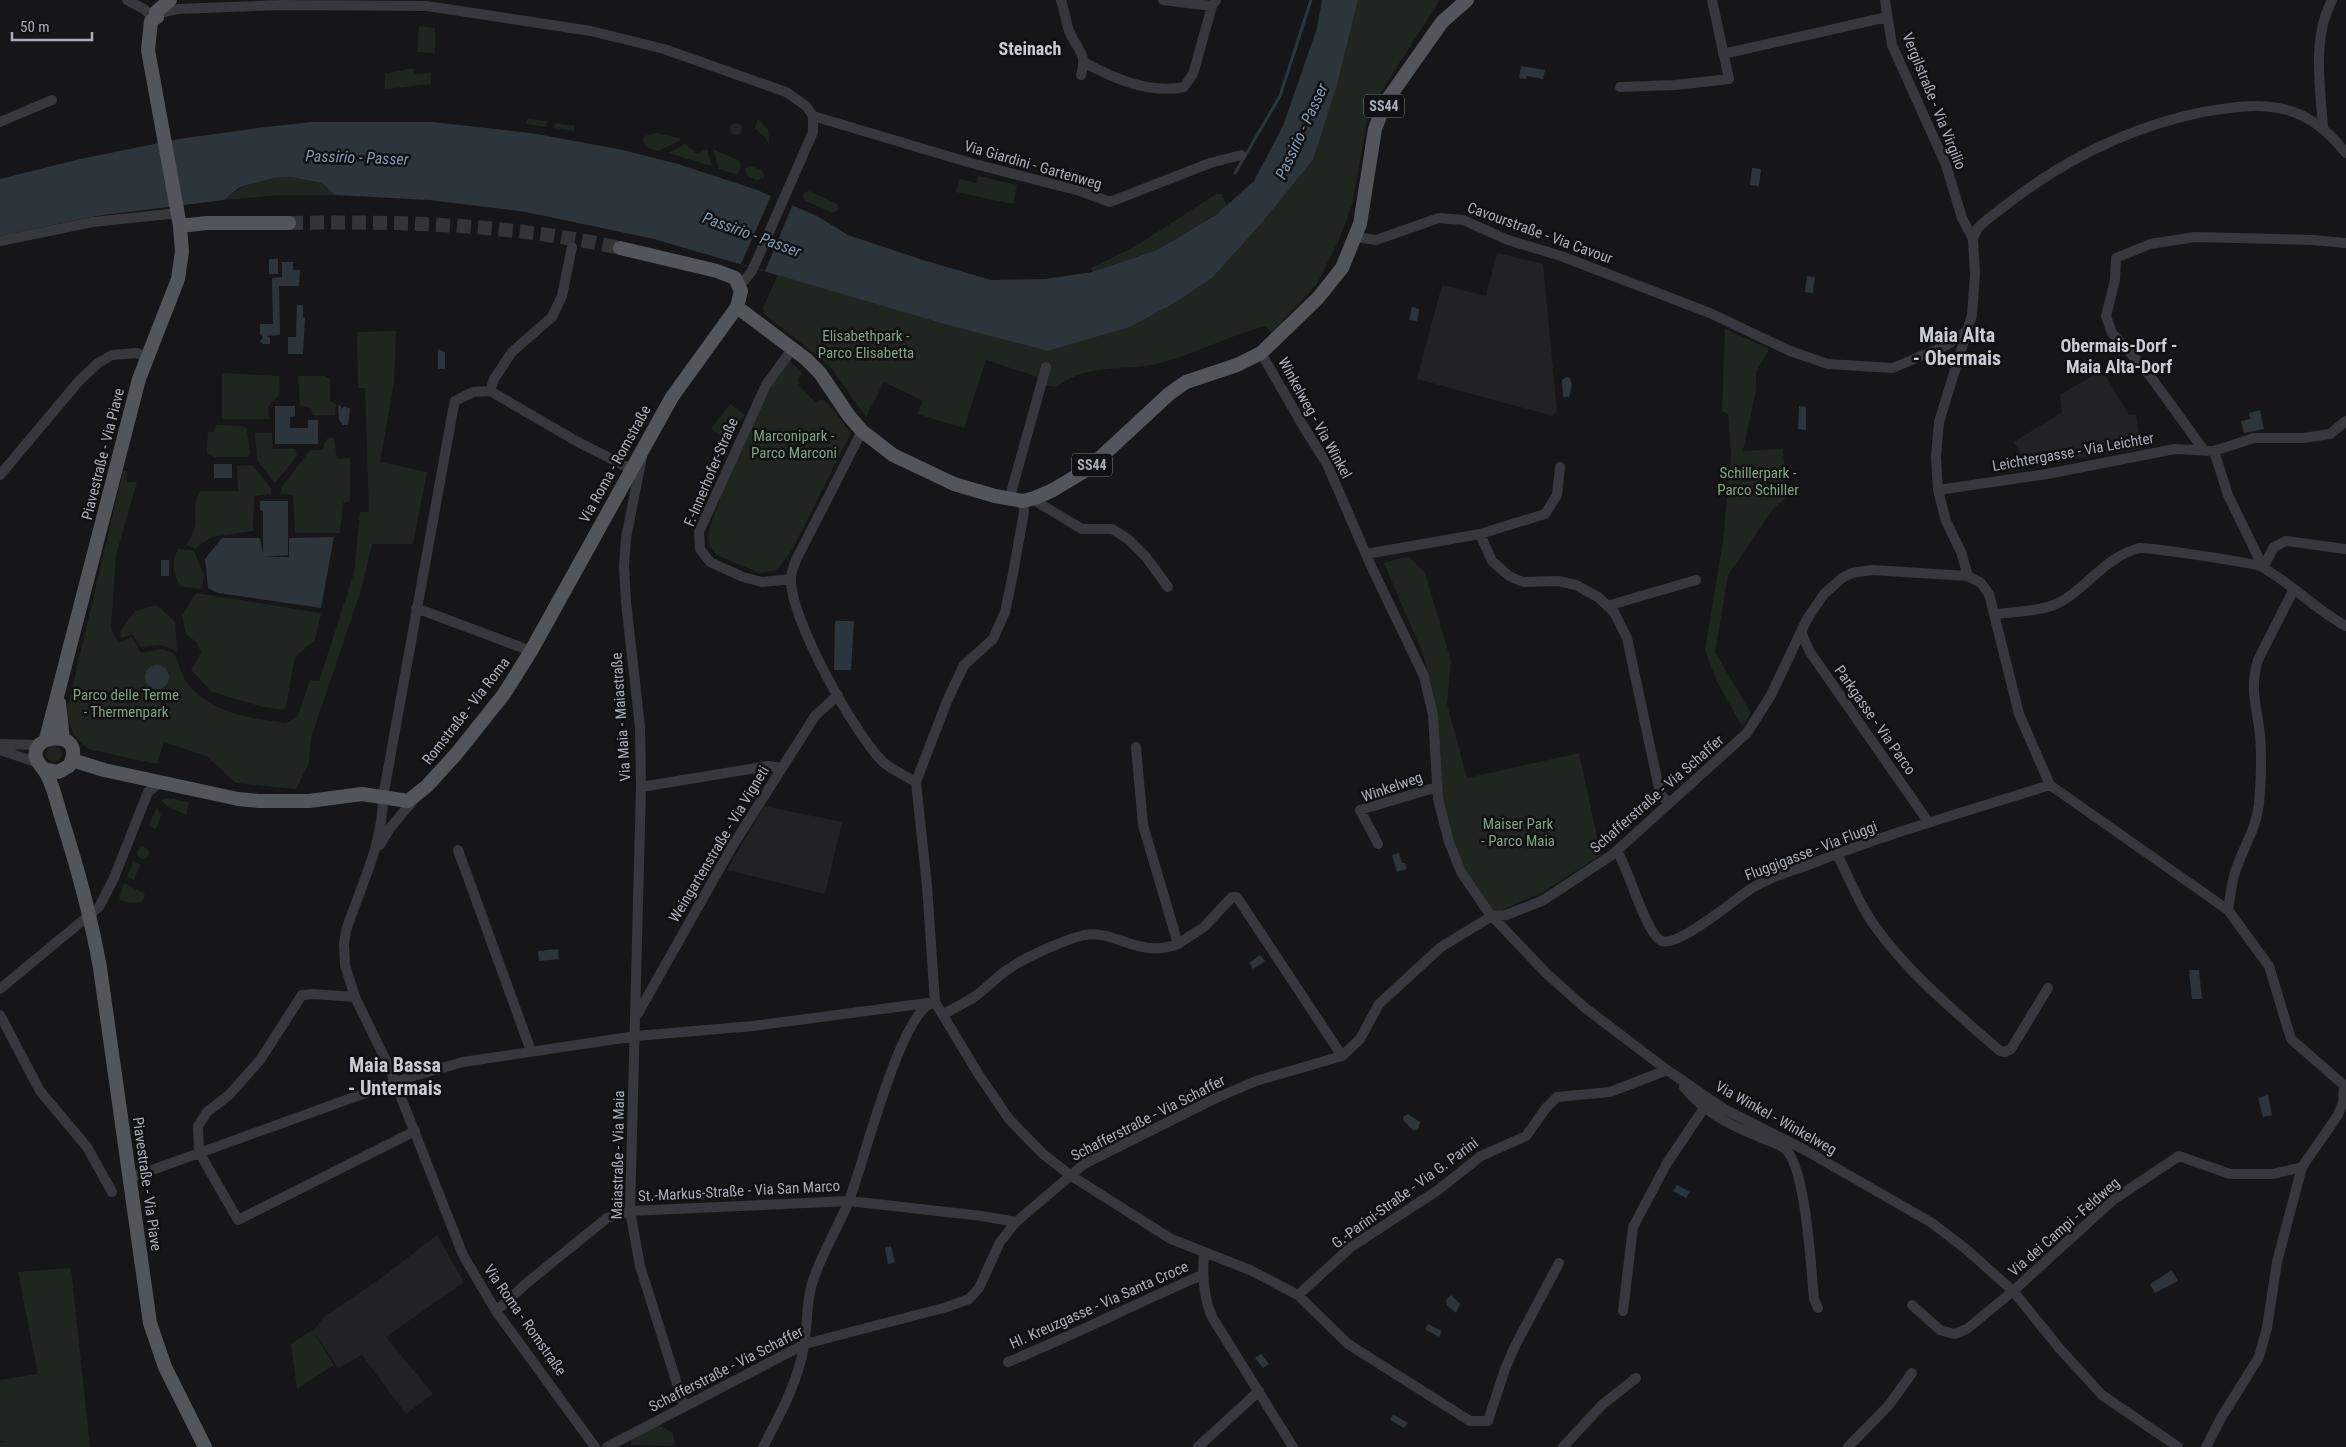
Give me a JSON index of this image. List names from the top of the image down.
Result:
{
  "streets": {
    "main road": [
      "SS44",
      "Piavestraße - Via Piave",
      "Via Roma - Romstraße",
      "Romstraße - Via Roma"
    ],
    "street": [
      "Vergilstraße - Via Virgilio",
      "Via Giardini - Gartenweg",
      "Cavourstraße - Via Cavour",
      "Winkelweg - Via Winkel",
      "Leichtergasse - Via Leichter",
      "F.-Innerhofer-Straße",
      "Via Maia - Maiastraße",
      "Parkgasse - Via Parco",
      "Winkelweg",
      "Schafferstraße - Via Schaffer",
      "Weingartenstraße - Via Vigneti",
      "Fluggigasse - Via Fluggi",
      "Via Winkel - Winkelweg",
      "Maiastraße - Via Maia",
      "St.-Markus-Straße - Via San Marco",
      "G.-Parini-Straße - Via G. Parini",
      "Via dei Campi - Feldweg",
      "Hl. Kreuzgasse - Via Santa Croce"
    ]
  },
  "crossings": [
    ["SS44", "Cavourstraße - Via Cavour"],
    ["SS44", "Winkelweg - Via Winkel"],
    ["Winkelweg - Via Winkel", "Winkelweg"],
    ["Winkelweg - Via Winkel", "Schafferstraße - Via Schaffer"],
    ["Winkelweg - Via Winkel", "Via Winkel - Winkelweg"],
    ["Via Roma - Romstraße", "Romstraße - Via Roma"],
    ["Via Roma - Romstraße", "Via Maia - Maiastraße"],
    ["Via Roma - Romstraße", "St.-Markus-Straße - Via San Marco"],
    ["Via Maia - Maiastraße", "Weingartenstraße - Via Vigneti"],
    ["Via Maia - Maiastraße", "Maiastraße - Via Maia"],
    ["Parkgasse - Via Parco", "Schafferstraße - Via Schaffer"],
    ["Parkgasse - Via Parco", "Fluggigasse - Via Fluggi"],
    ["Schafferstraße - Via Schaffer", "Fluggigasse - Via Fluggi"],
    ["Schafferstraße - Via Schaffer", "Via Winkel - Winkelweg"],
    ["Schafferstraße - Via Schaffer", "Maiastraße - Via Maia"],
    ["Schafferstraße - Via Schaffer", "St.-Markus-Straße - Via San Marco"],
    ["Weingartenstraße - Via Vigneti", "Maiastraße - Via Maia"],
    ["Via Winkel - Winkelweg", "G.-Parini-Straße - Via G. Parini"],
    ["Via Winkel - Winkelweg", "Via dei Campi - Feldweg"],
    ["Maiastraße - Via Maia", "St.-Markus-Straße - Via San Marco"]
  ],
  "districts": [
    "Steinach",
    "Maia Alta - Obermais",
    "Obermais-Dorf - Maia Alta-Dorf",
    "Maia Bassa - Untermais"
  ],
  "water": ["Passirio - Passer"],
  "parks": [
    "Elisabethpark - Parco Elisabetta",
    "Marconipark - Parco Marconi",
    "Schillerpark - Parco Schiller",
    "Parco delle Terme - Thermenpark",
    "Maiser Park - Parco Maia"
  ],
  "scale_bar": "50 m"
}
